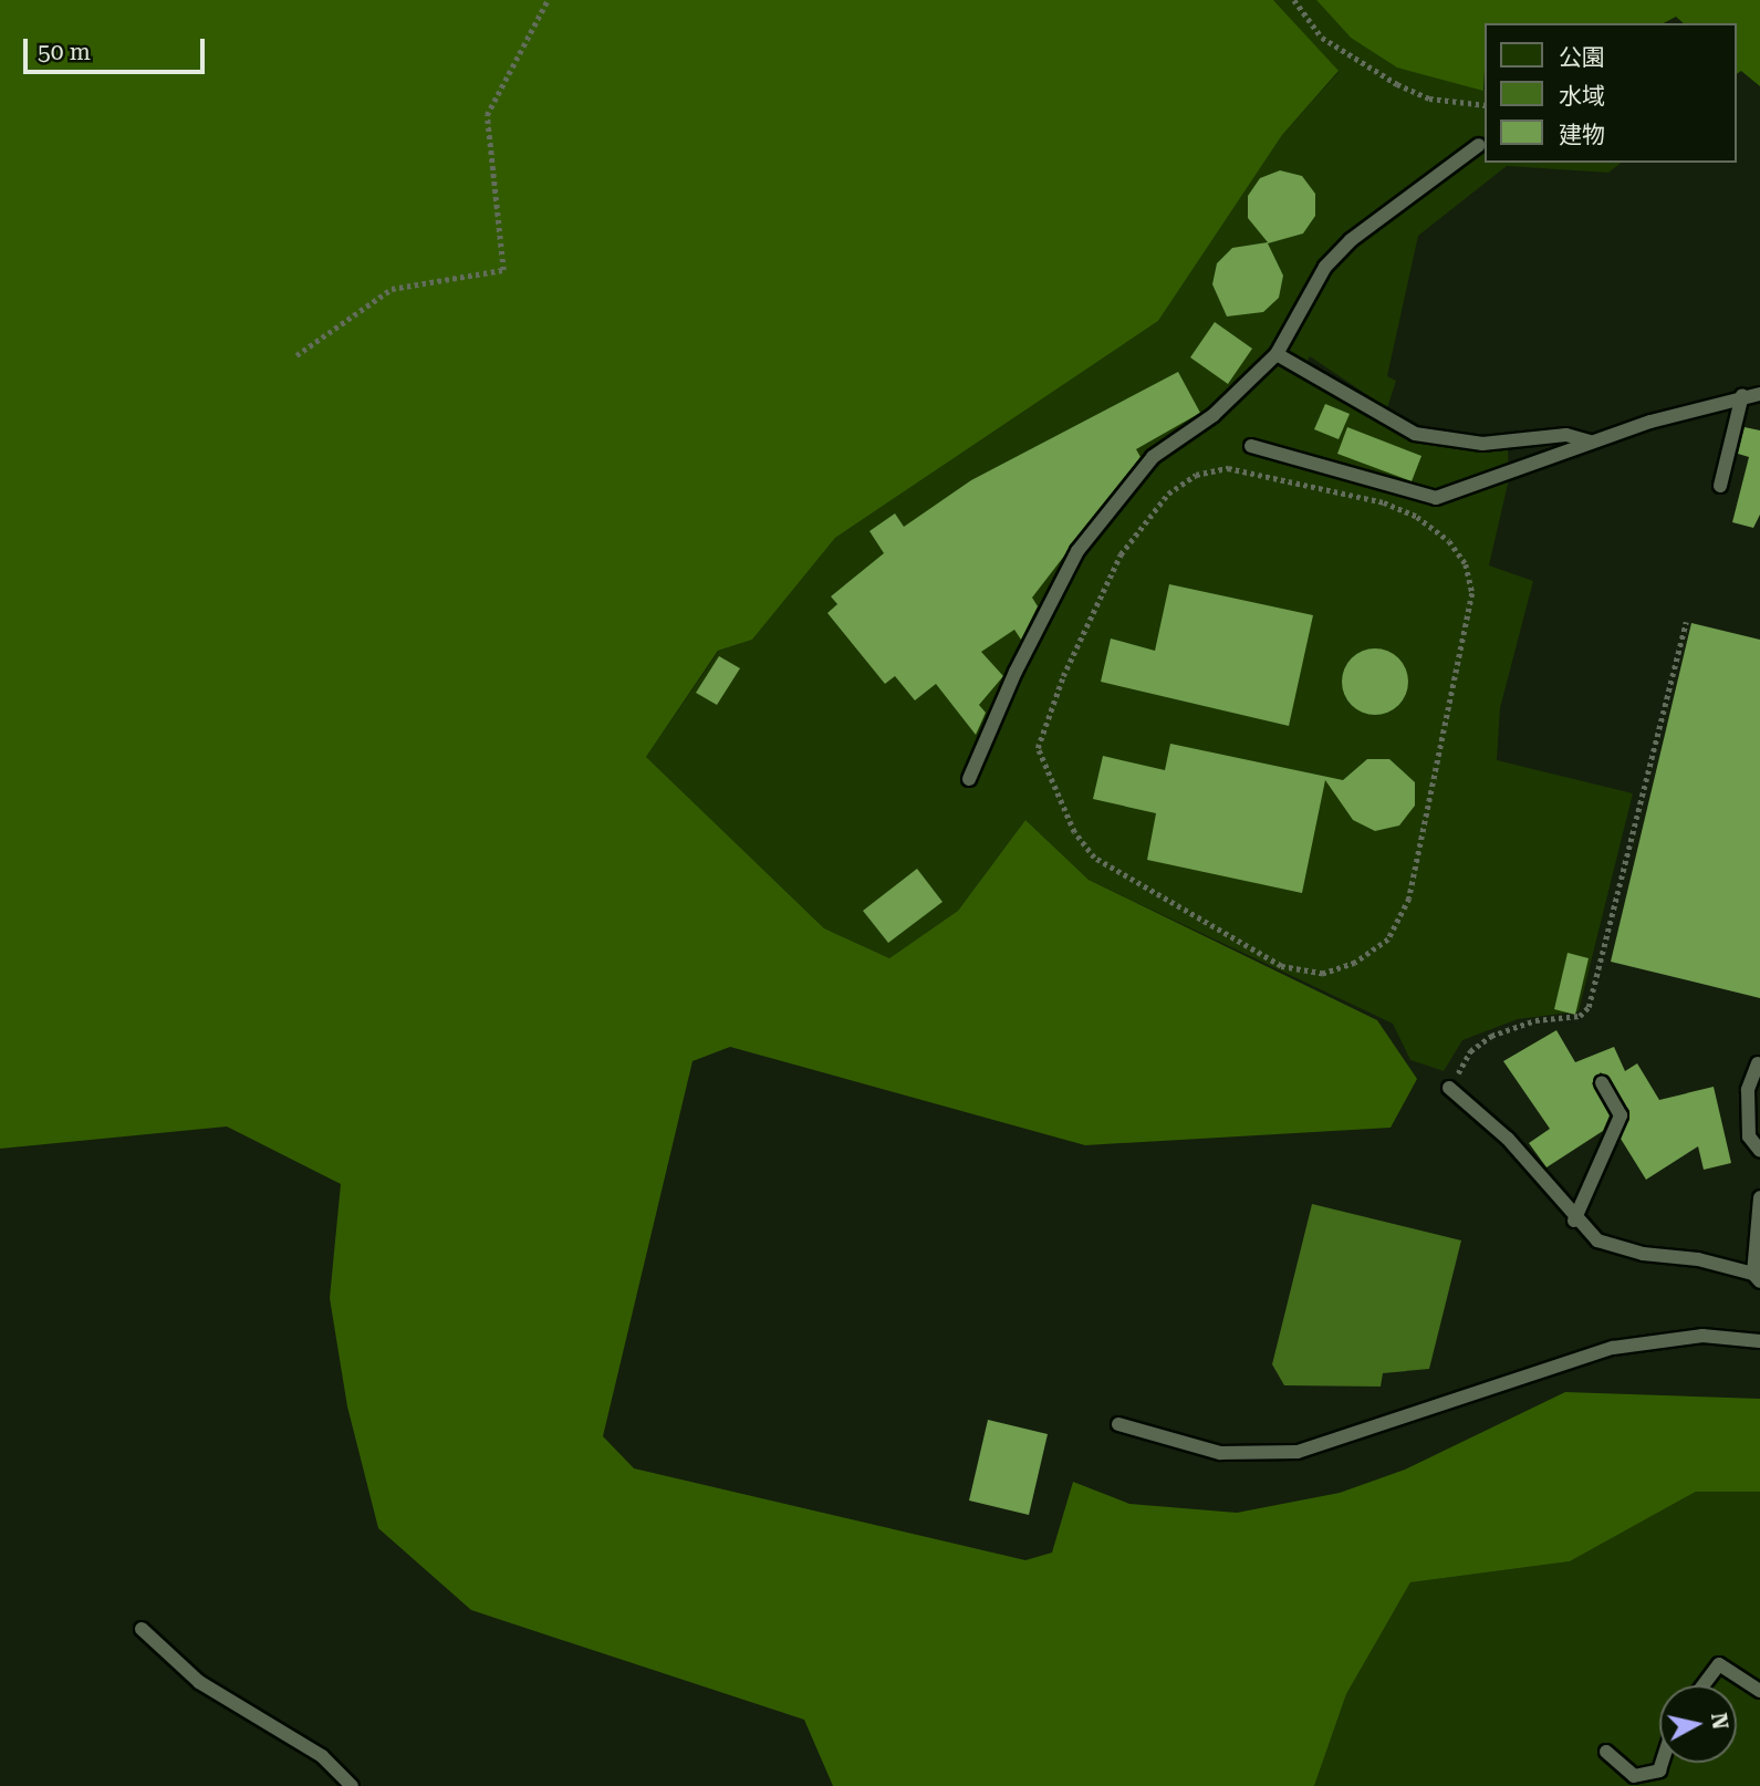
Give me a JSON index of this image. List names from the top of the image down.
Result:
{
  "legend": ["公園", "水域", "建物"],
  "scale_bar": "50 m",
  "north": "right"
}
